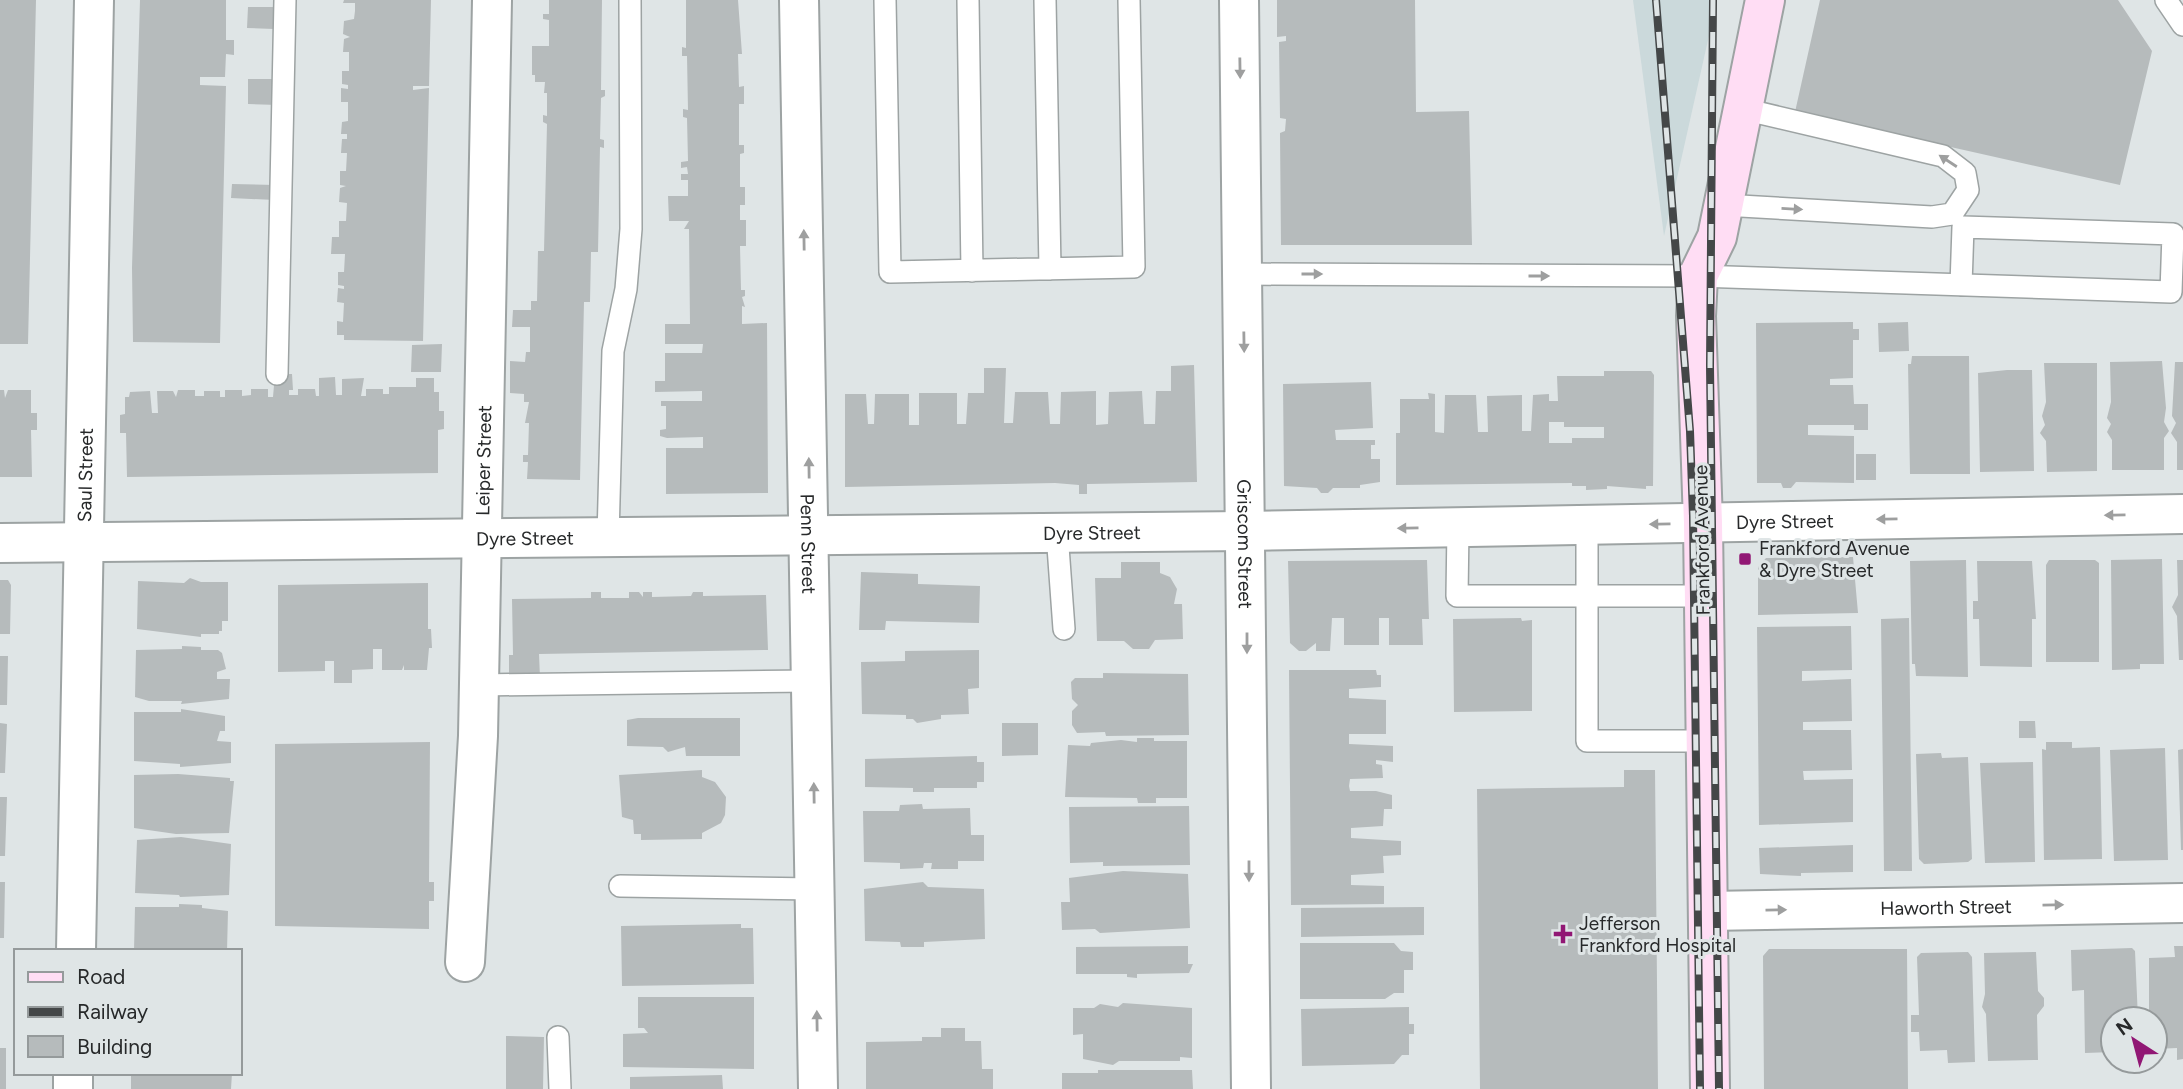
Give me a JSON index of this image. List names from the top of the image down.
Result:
{
  "streets": {
    "main road": ["Frankford Avenue"],
    "street": [
      "Leiper Street",
      "Saul Street",
      "Dyre Street",
      "Penn Street",
      "Griscom Street",
      "Haworth Street"
    ]
  },
  "crossings": [
    ["Leiper Street", "Dyre Street"],
    ["Saul Street", "Dyre Street"],
    ["Dyre Street", "Frankford Avenue"],
    ["Dyre Street", "Penn Street"],
    ["Dyre Street", "Griscom Street"],
    ["Frankford Avenue", "Haworth Street"]
  ],
  "one_way": [
    "Dyre Street",
    "Penn Street",
    "Griscom Street",
    "Haworth Street"
  ],
  "places": {
    "transit": ["Frankford Avenue & Dyre Street"],
    "health": ["Jefferson Frankford Hospital"]
  },
  "legend": ["Road", "Railway", "Building"],
  "north": "top left"
}
